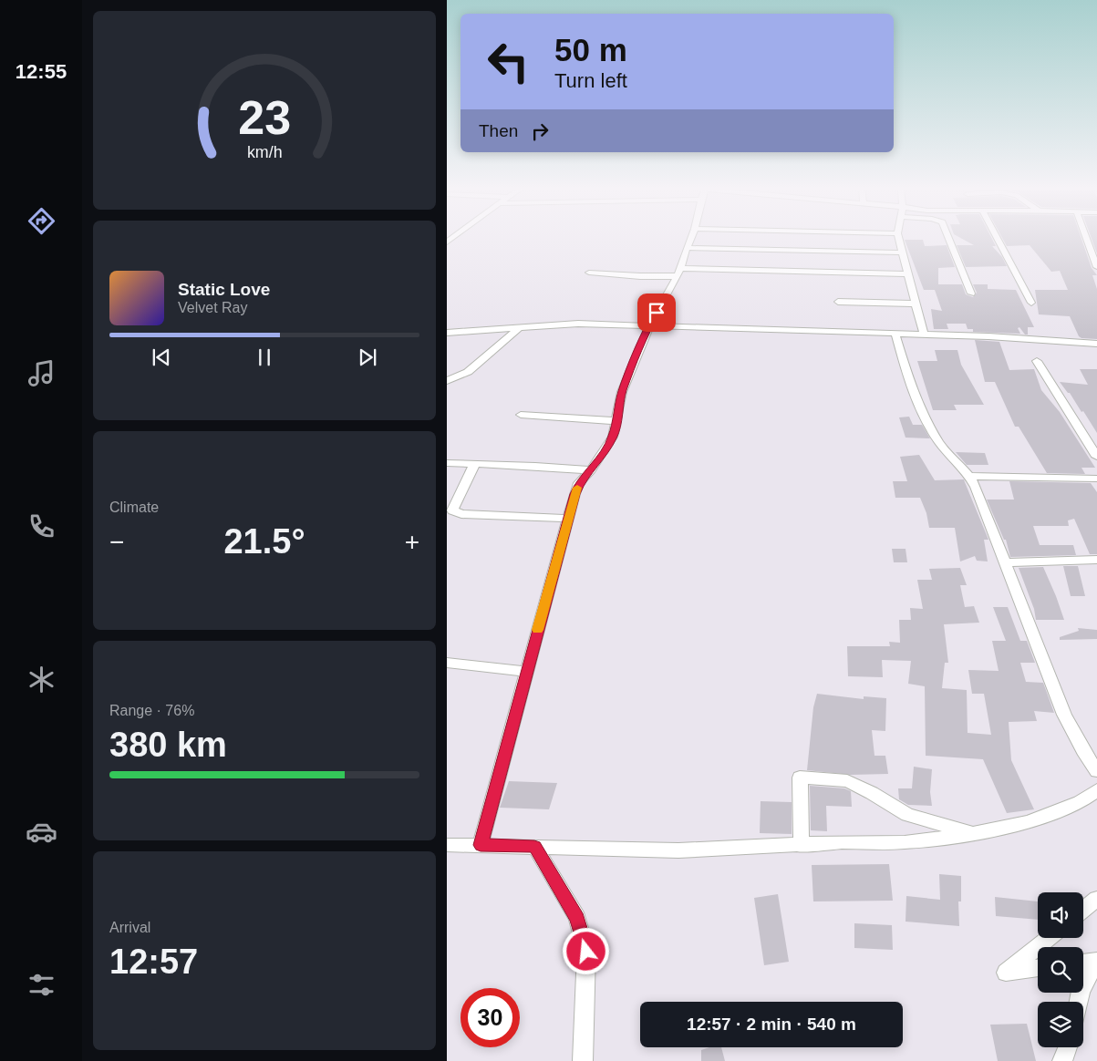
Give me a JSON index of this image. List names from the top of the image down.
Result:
{
  "page": {
    "tabs": "12:55",
    "turn": ["50 m", "Turn left"],
    "then": "Then",
    "song": ["Static Love", "Velvet Ray"],
    "tile": [
      "Climate",
      ["Range · 76%", "380 km"],
      ["Arrival", "12:57"]
    ],
    "heat": ["−", "21.5°", "+"],
    "limit": "30",
    "trip": "12:57 · 2 min · 540 m",
    "gauge": ["23", "km/h"]
  }
}
